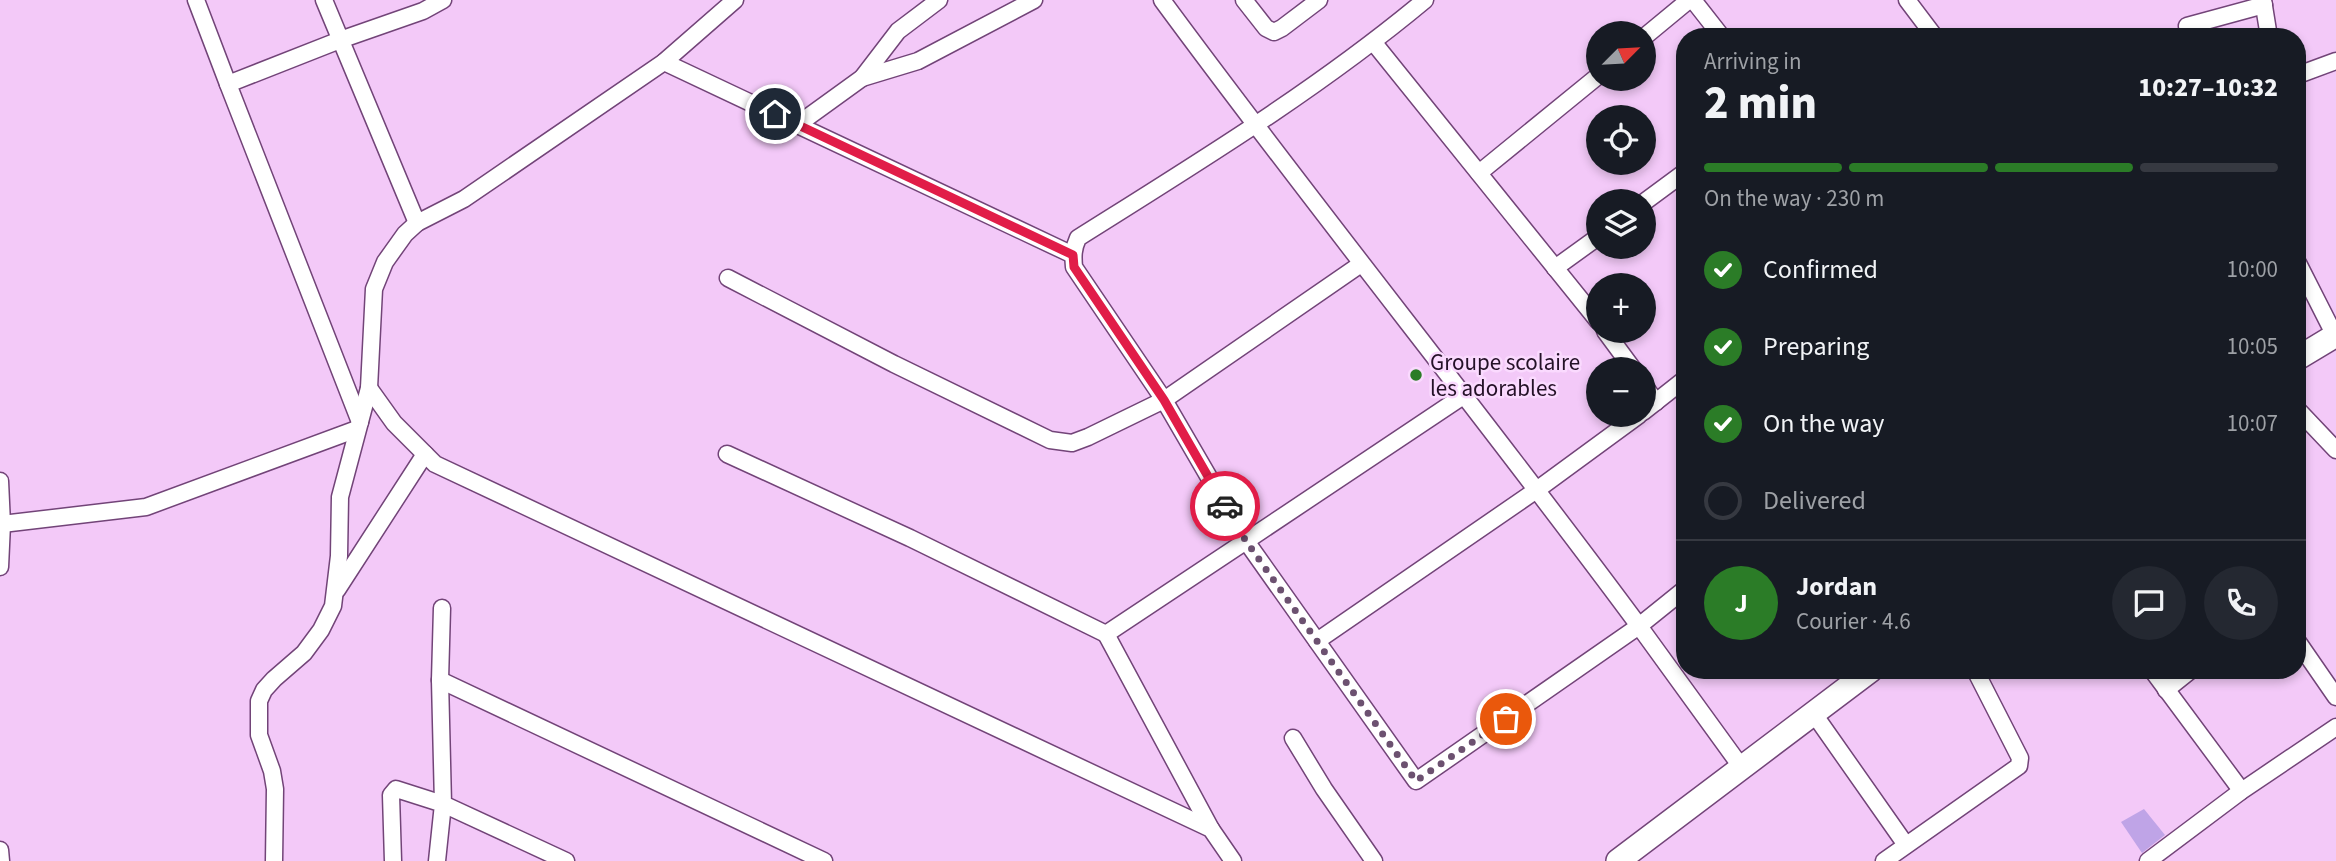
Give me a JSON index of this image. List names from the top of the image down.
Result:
{
  "places": ["Groupe scolaire les adorables"],
  "north": "top right",
  "page": {
    "map_buttons": ["+", "−"],
    "heading": ["2 min", "Arriving in", "10:27–10:32"],
    "panel": ["Jordan", "Courier · 4.6"],
    "bar": "On the way · 230 m",
    "list": [
      ["Confirmed", "10:00"],
      ["Preparing", "10:05"],
      ["On the way", "10:07"],
      "Delivered"
    ],
    "round": "J"
  }
}
